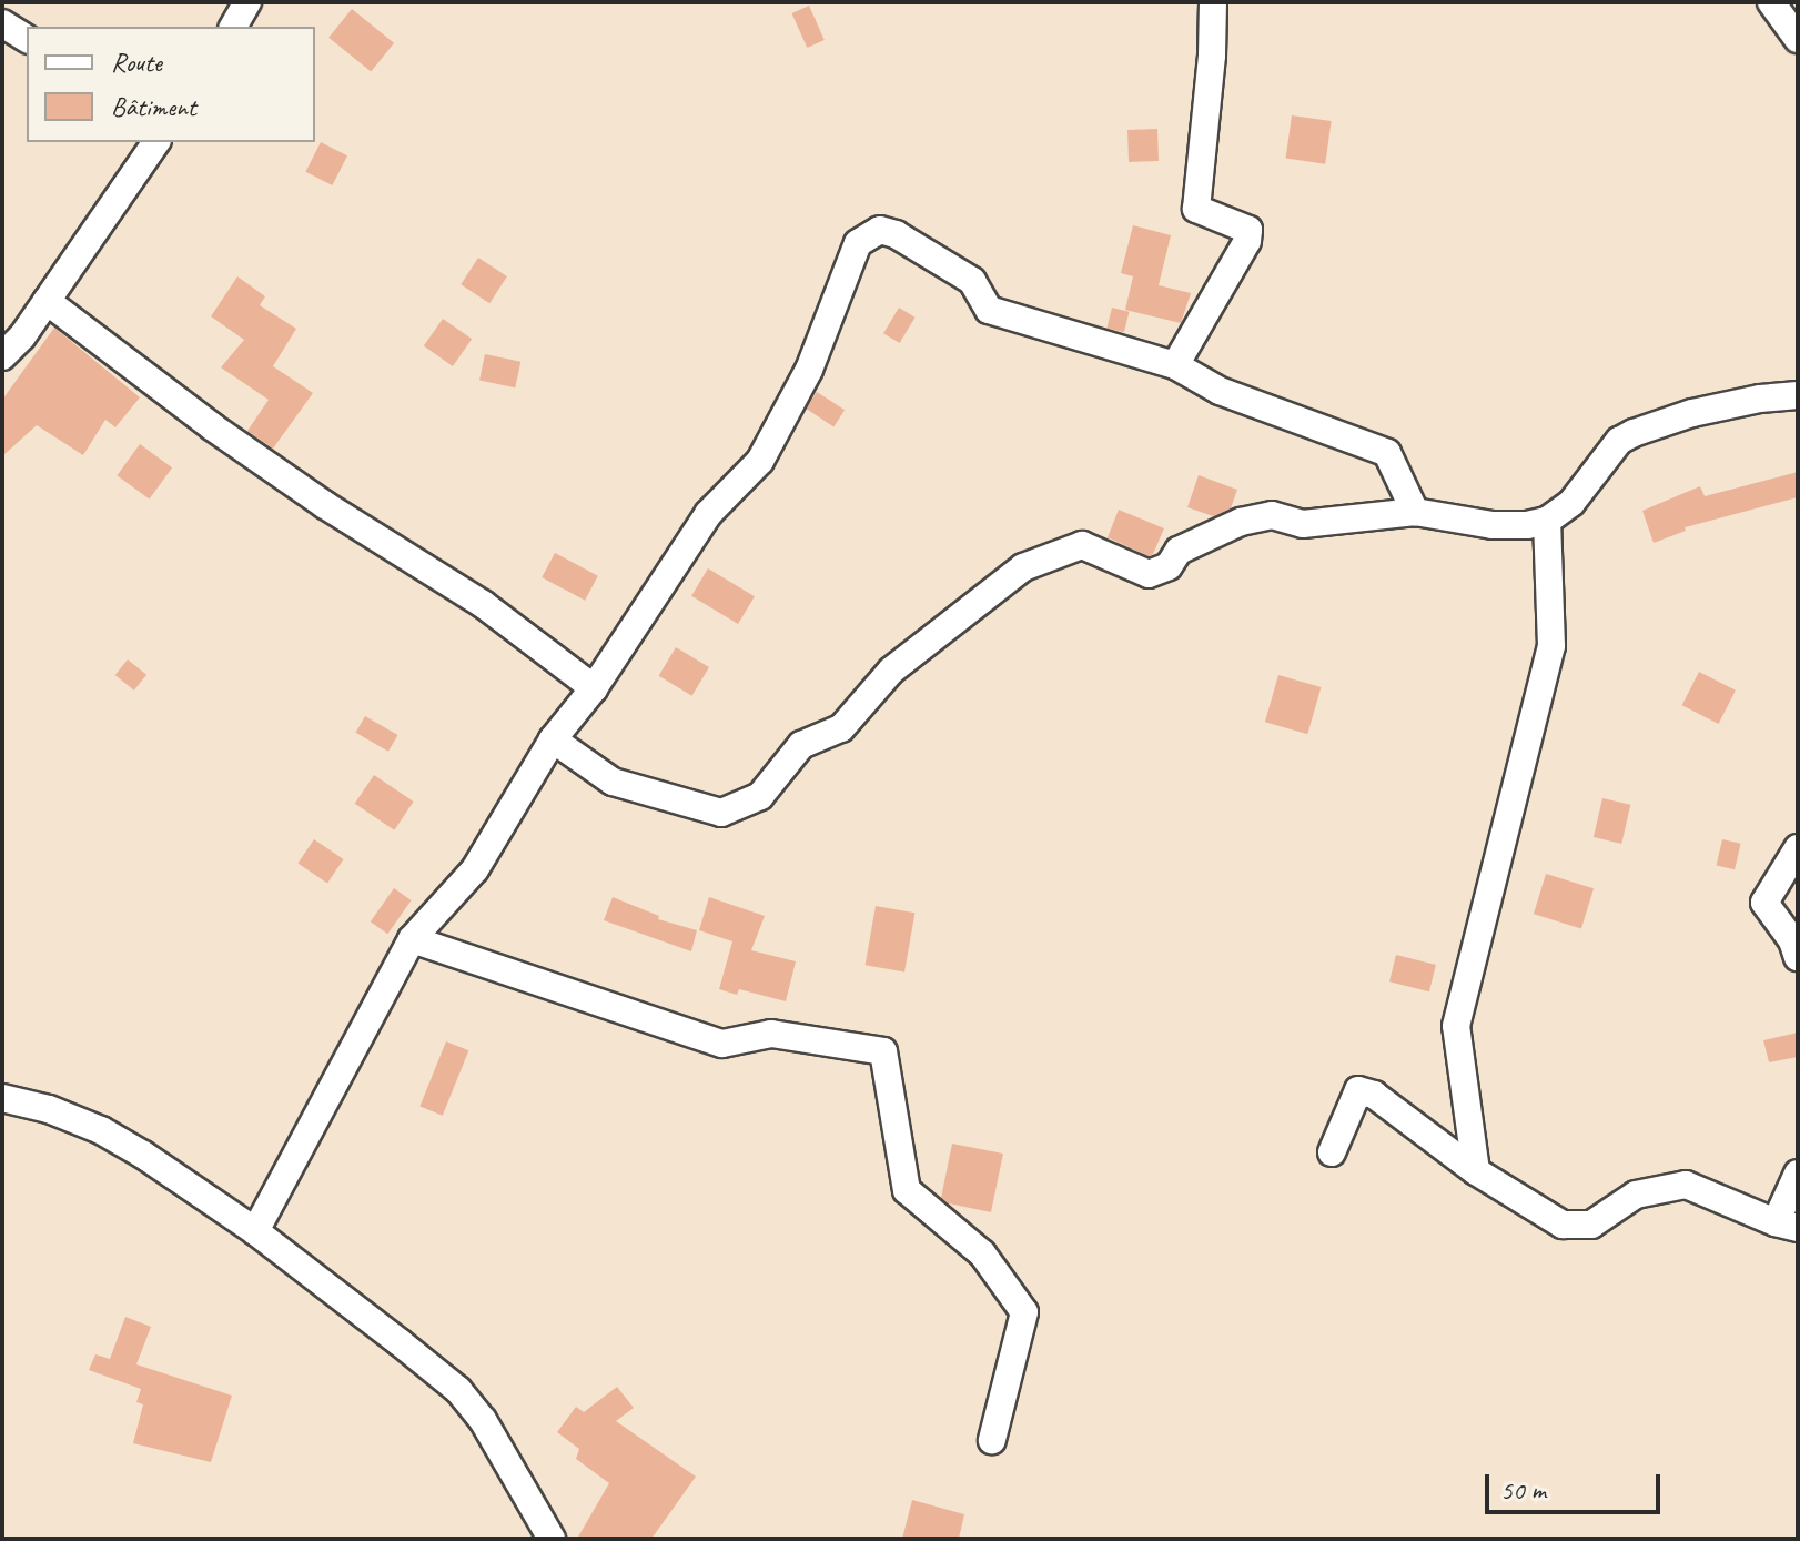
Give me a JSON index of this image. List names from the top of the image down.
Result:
{
  "legend": ["Route", "Bâtiment"],
  "scale_bar": "50 m"
}
